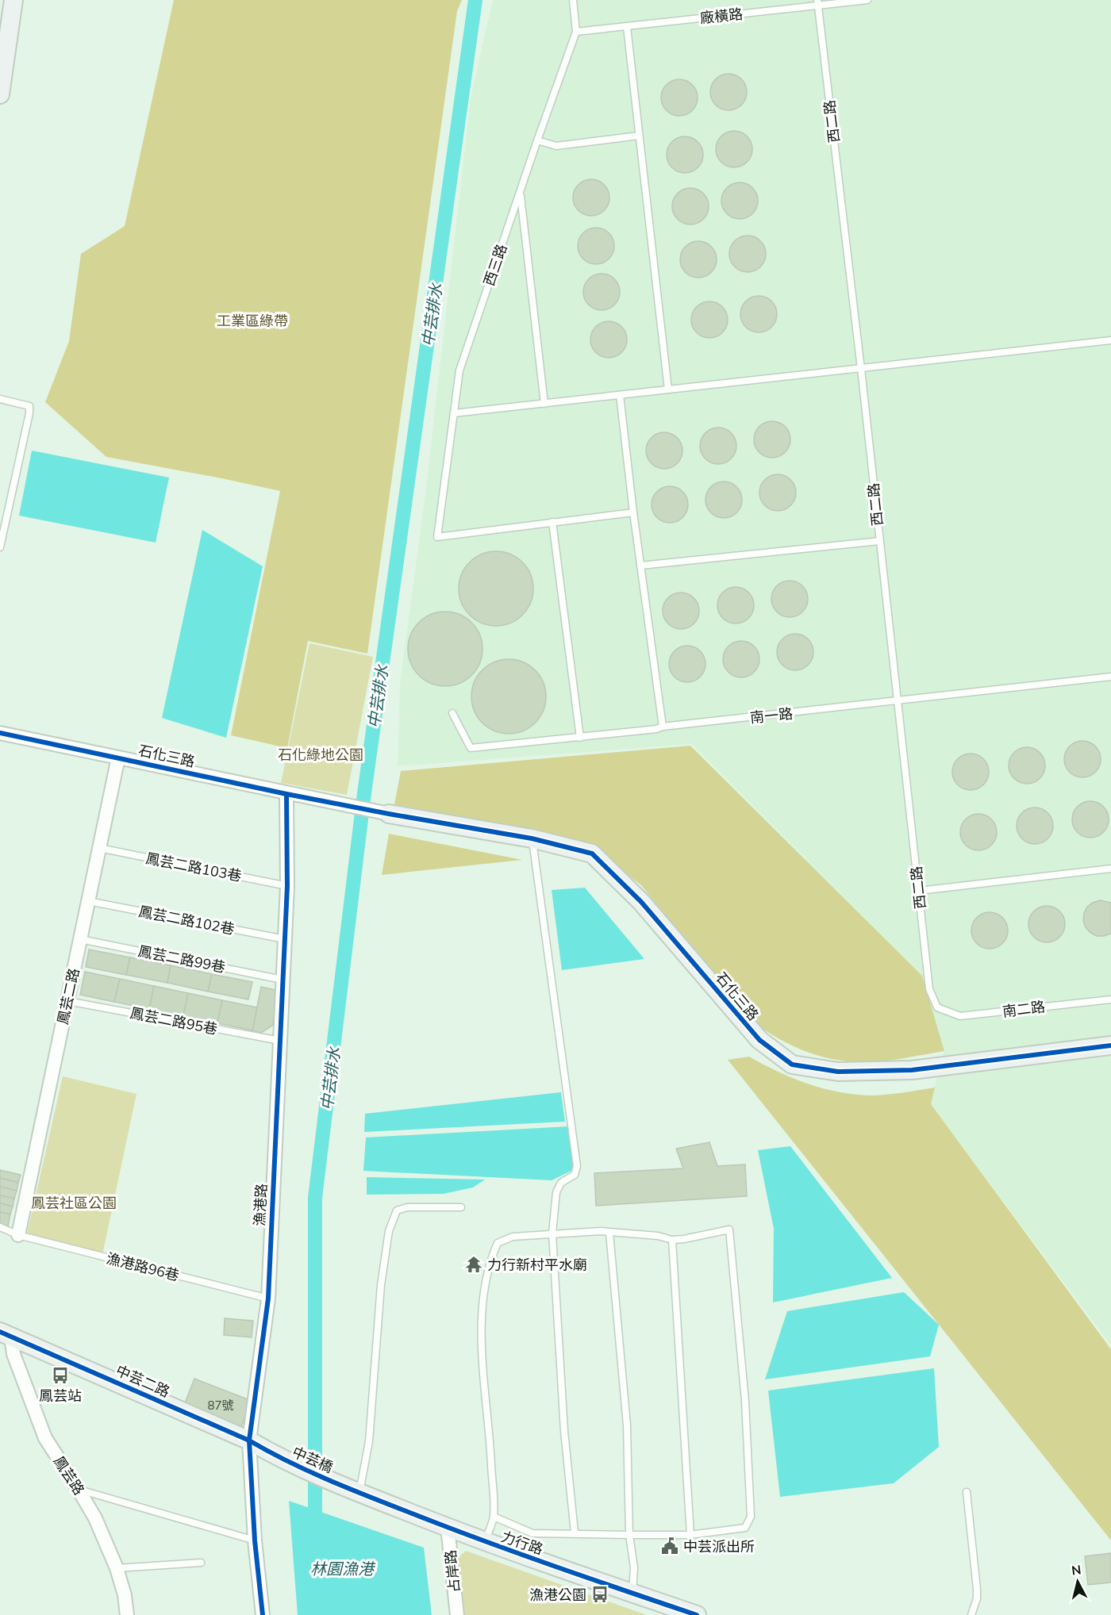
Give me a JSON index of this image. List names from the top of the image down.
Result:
{
  "streets": {
    "street": [
      "石化三路",
      "鳳芸二路",
      "漁港路",
      "中芸二路",
      "中芸橋",
      "鳳芸路",
      "力行路",
      "占岸路"
    ],
    "lane": [
      "廠橫路",
      "西二路",
      "西三路",
      "南一路",
      "鳳芸二路103巷",
      "鳳芸二路102巷",
      "鳳芸二路99巷",
      "南二路",
      "鳳芸二路95巷",
      "漁港路96巷"
    ]
  },
  "crossings": [
    ["廠橫路", "西二路"],
    ["廠橫路", "西三路"],
    ["西二路", "南一路"],
    ["西二路", "南二路"],
    ["石化三路", "鳳芸二路"],
    ["石化三路", "漁港路"],
    ["鳳芸二路103巷", "鳳芸二路"],
    ["鳳芸二路103巷", "漁港路"],
    ["鳳芸二路102巷", "鳳芸二路"],
    ["鳳芸二路102巷", "漁港路"],
    ["鳳芸二路99巷", "鳳芸二路"],
    ["鳳芸二路99巷", "漁港路"],
    ["鳳芸二路", "鳳芸二路95巷"],
    ["鳳芸二路", "漁港路96巷"],
    ["鳳芸二路95巷", "漁港路"],
    ["漁港路", "漁港路96巷"],
    ["漁港路", "中芸二路"],
    ["中芸二路", "中芸橋"],
    ["中芸二路", "鳳芸路"],
    ["中芸橋", "力行路"],
    ["力行路", "占岸路"]
  ],
  "water": ["中芸排水", "林園漁港"],
  "parks": ["工業區綠帶", "石化綠地公園", "鳳芸社區公園"],
  "places": {
    "temple": ["力行新村平水廟"],
    "bus stop": ["鳳芸站", "漁港公園"],
    "public building": ["中芸派出所"]
  },
  "house_numbers": ["87號"],
  "north": "top"
}
